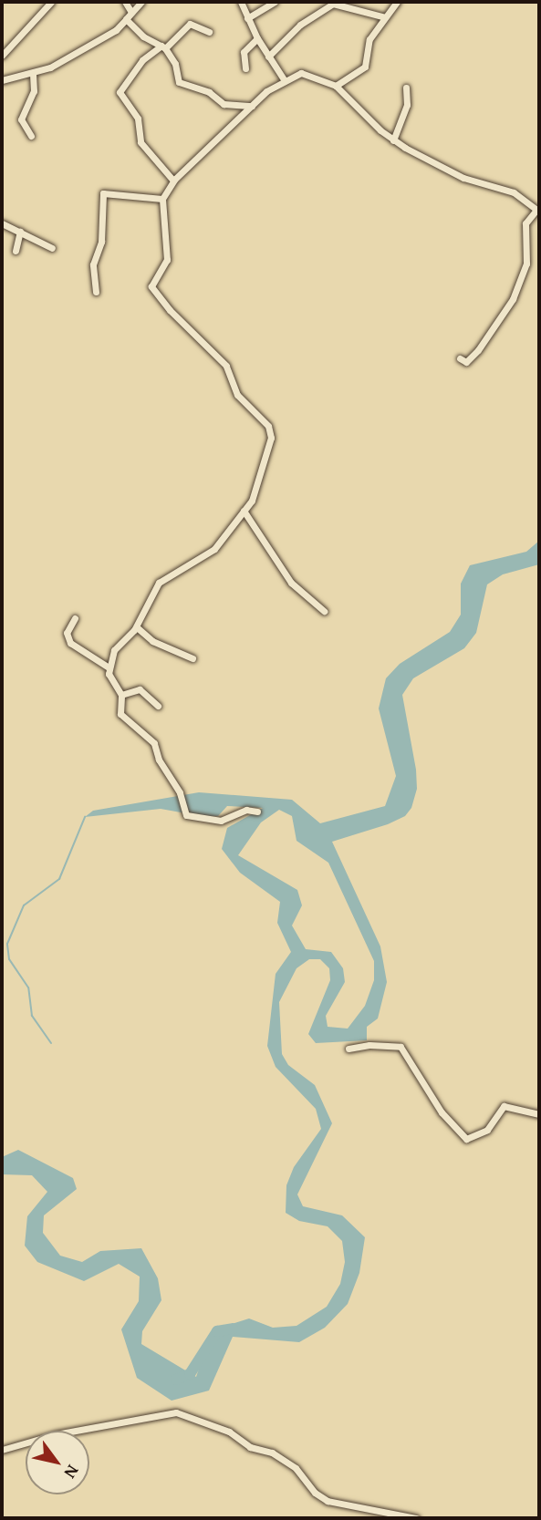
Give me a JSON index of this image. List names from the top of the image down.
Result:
{
  "north": "bottom right"
}
